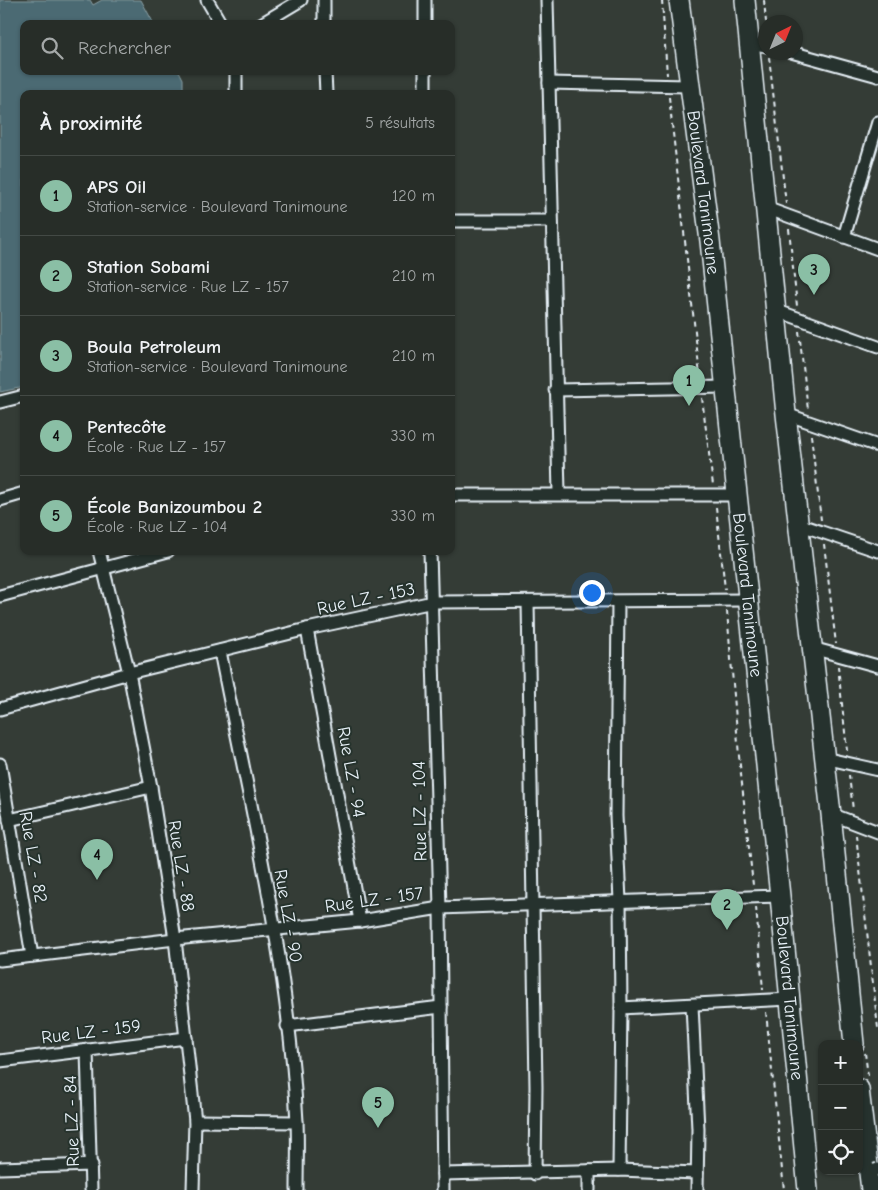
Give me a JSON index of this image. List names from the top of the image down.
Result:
{
  "streets": {
    "main road": ["Boulevard Tanimoune"],
    "street": [
      "Rue LZ - 153",
      "Rue LZ - 94",
      "Rue LZ - 104",
      "Rue LZ - 82",
      "Rue LZ - 88",
      "Rue LZ - 157",
      "Rue LZ - 90",
      "Rue LZ - 159",
      "Rue LZ - 84"
    ]
  },
  "crossings": [
    ["Boulevard Tanimoune", "Rue LZ - 153"],
    ["Boulevard Tanimoune", "Rue LZ - 157"],
    ["Rue LZ - 153", "Rue LZ - 94"],
    ["Rue LZ - 153", "Rue LZ - 104"],
    ["Rue LZ - 153", "Rue LZ - 88"],
    ["Rue LZ - 153", "Rue LZ - 90"],
    ["Rue LZ - 94", "Rue LZ - 157"],
    ["Rue LZ - 104", "Rue LZ - 157"],
    ["Rue LZ - 82", "Rue LZ - 157"],
    ["Rue LZ - 88", "Rue LZ - 157"],
    ["Rue LZ - 88", "Rue LZ - 159"],
    ["Rue LZ - 157", "Rue LZ - 90"],
    ["Rue LZ - 159", "Rue LZ - 84"]
  ],
  "north": "top right",
  "page": {
    "search": "Rechercher",
    "heading": ["À proximité", "5 résultats"],
    "list": [
      {
        "mark": "1",
        "name": "APS Oil",
        "note": "Station-service · Boulevard Tanimoune",
        "value": "120 m"
      },
      {
        "mark": "2",
        "name": "Station Sobami",
        "note": "Station-service · Rue LZ - 157",
        "value": "210 m"
      },
      {
        "mark": "3",
        "name": "Boula Petroleum",
        "note": "Station-service · Boulevard Tanimoune",
        "value": "210 m"
      },
      {
        "mark": "4",
        "name": "Pentecôte",
        "note": "École · Rue LZ - 157",
        "value": "330 m"
      },
      {
        "mark": "5",
        "name": "École Banizoumbou 2",
        "note": "École · Rue LZ - 104",
        "value": "330 m"
      }
    ],
    "pins": [
      "3",
      "1",
      "4",
      "2",
      "5"
    ],
    "map_buttons": ["+", "−"]
  }
}
